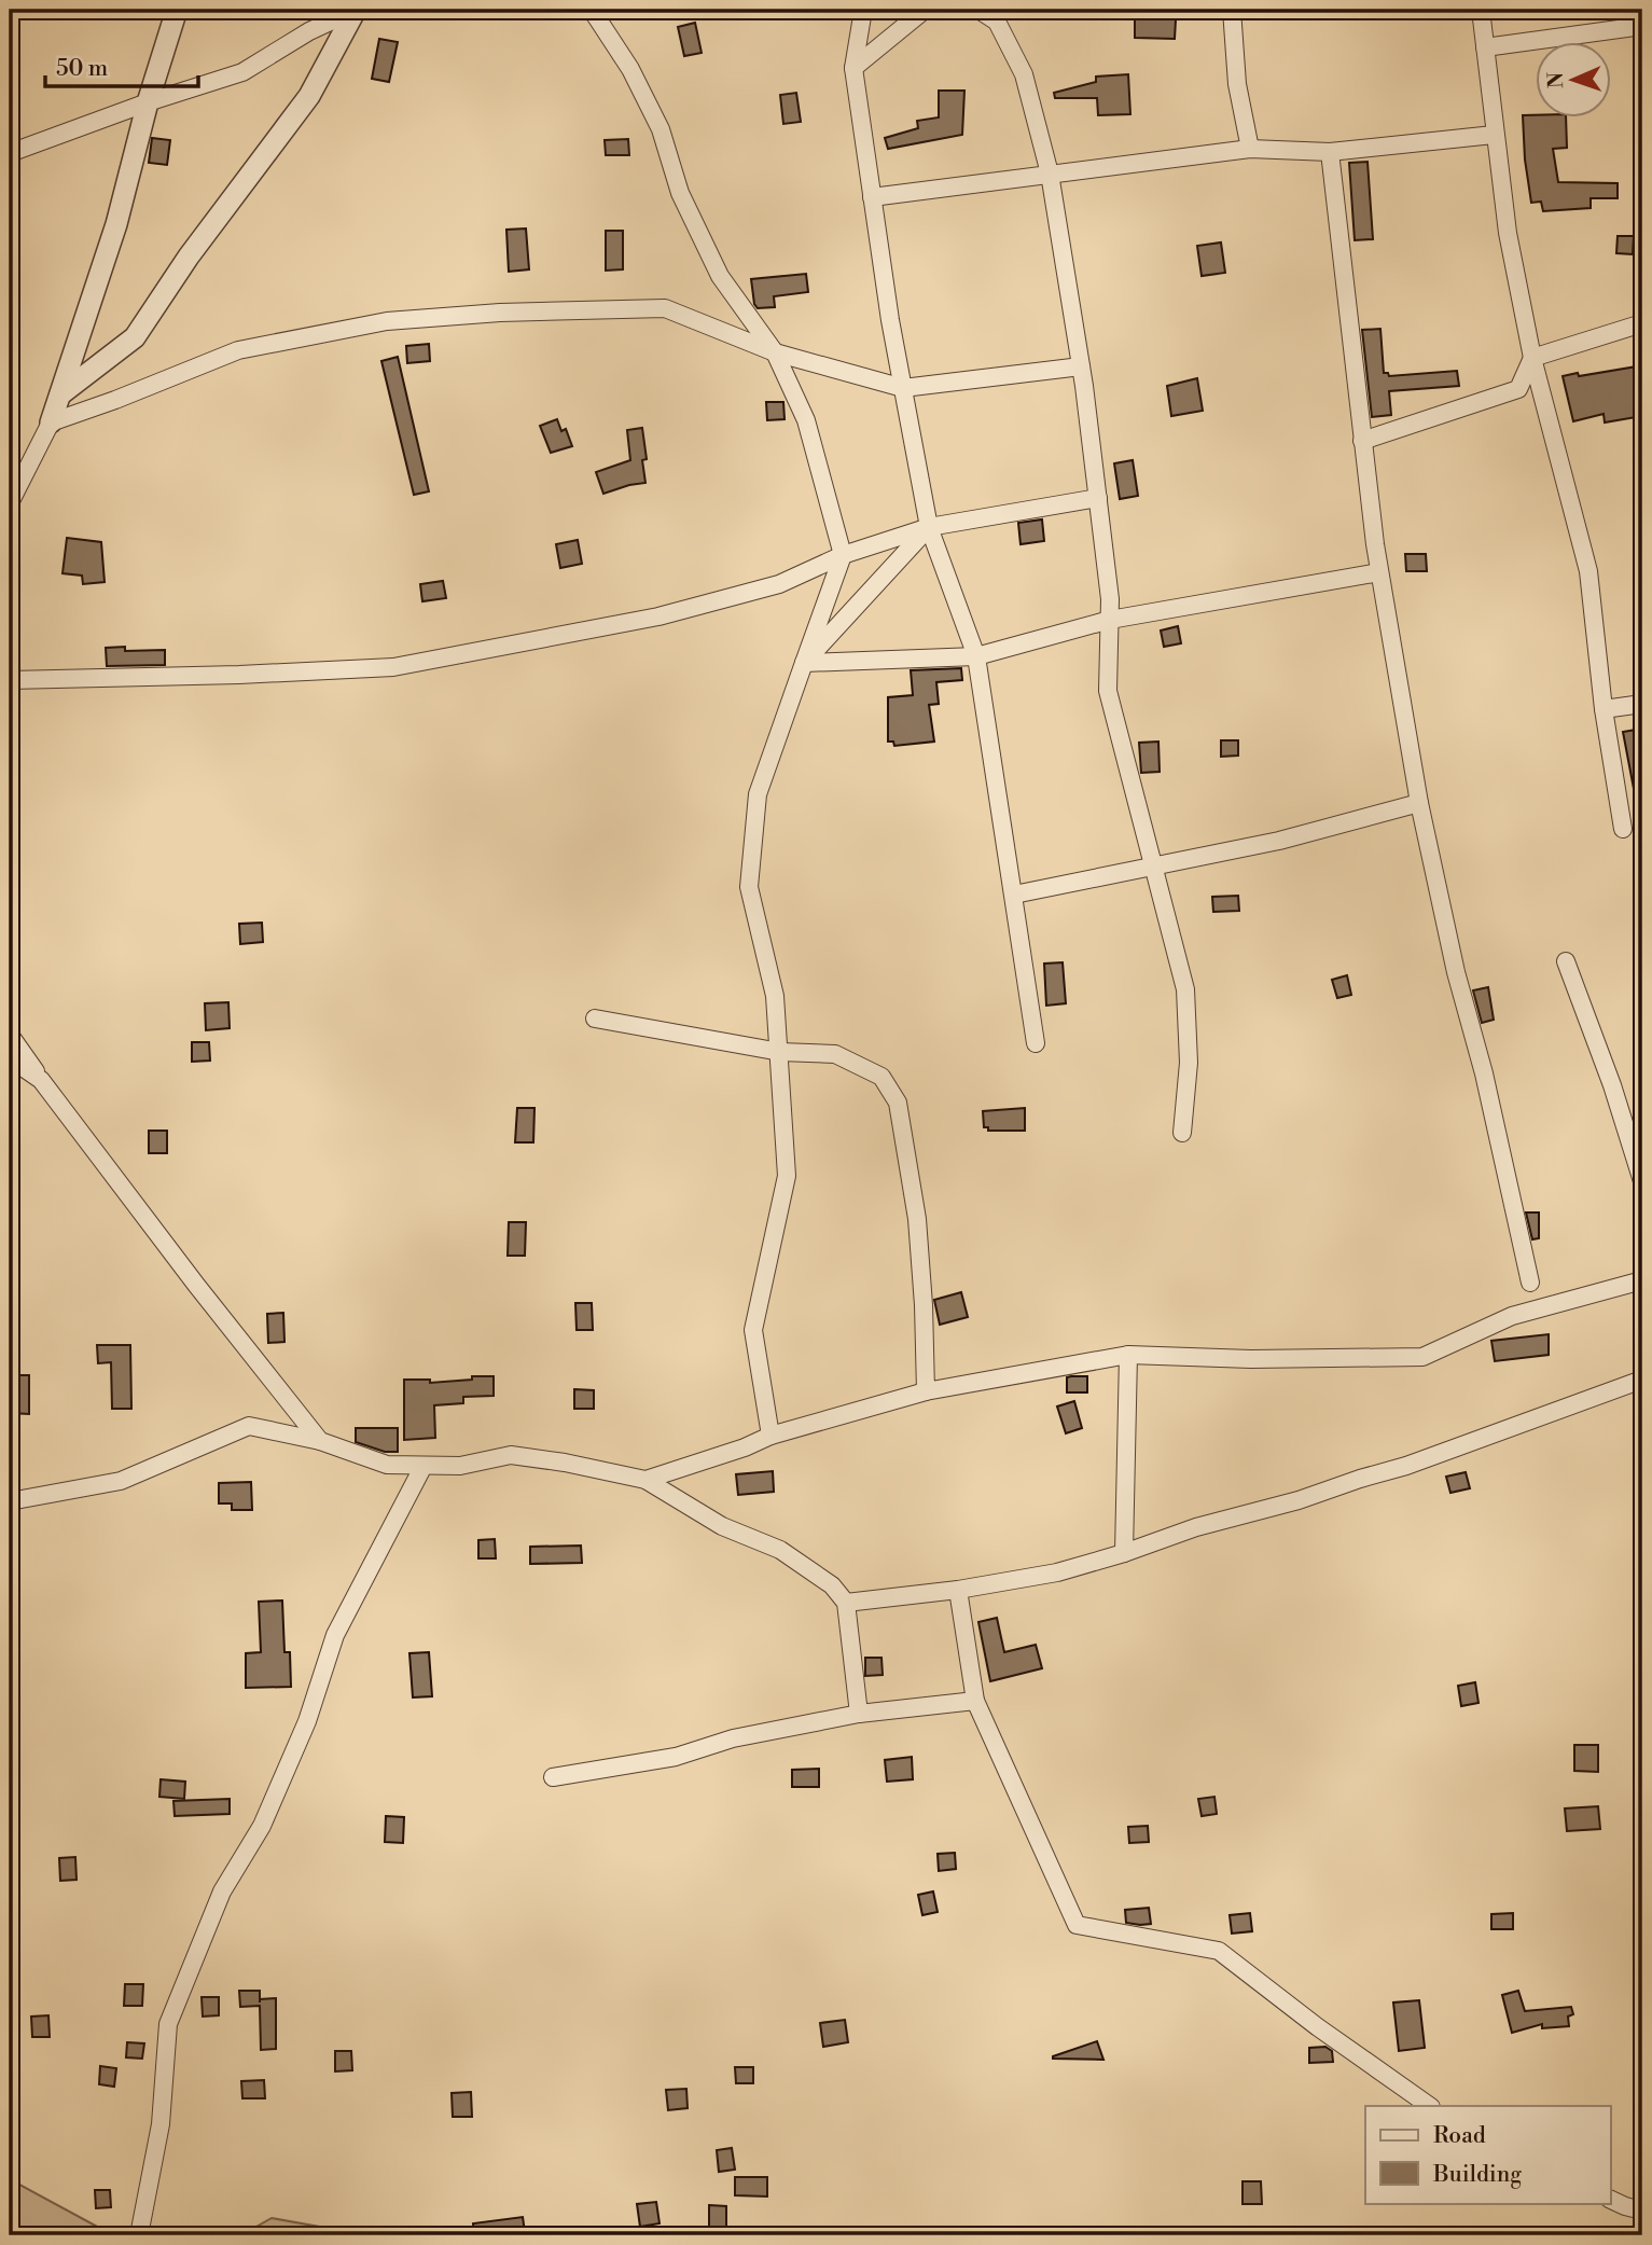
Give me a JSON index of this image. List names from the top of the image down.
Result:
{
  "legend": ["Road", "Building"],
  "scale_bar": "50 m",
  "north": "left"
}
